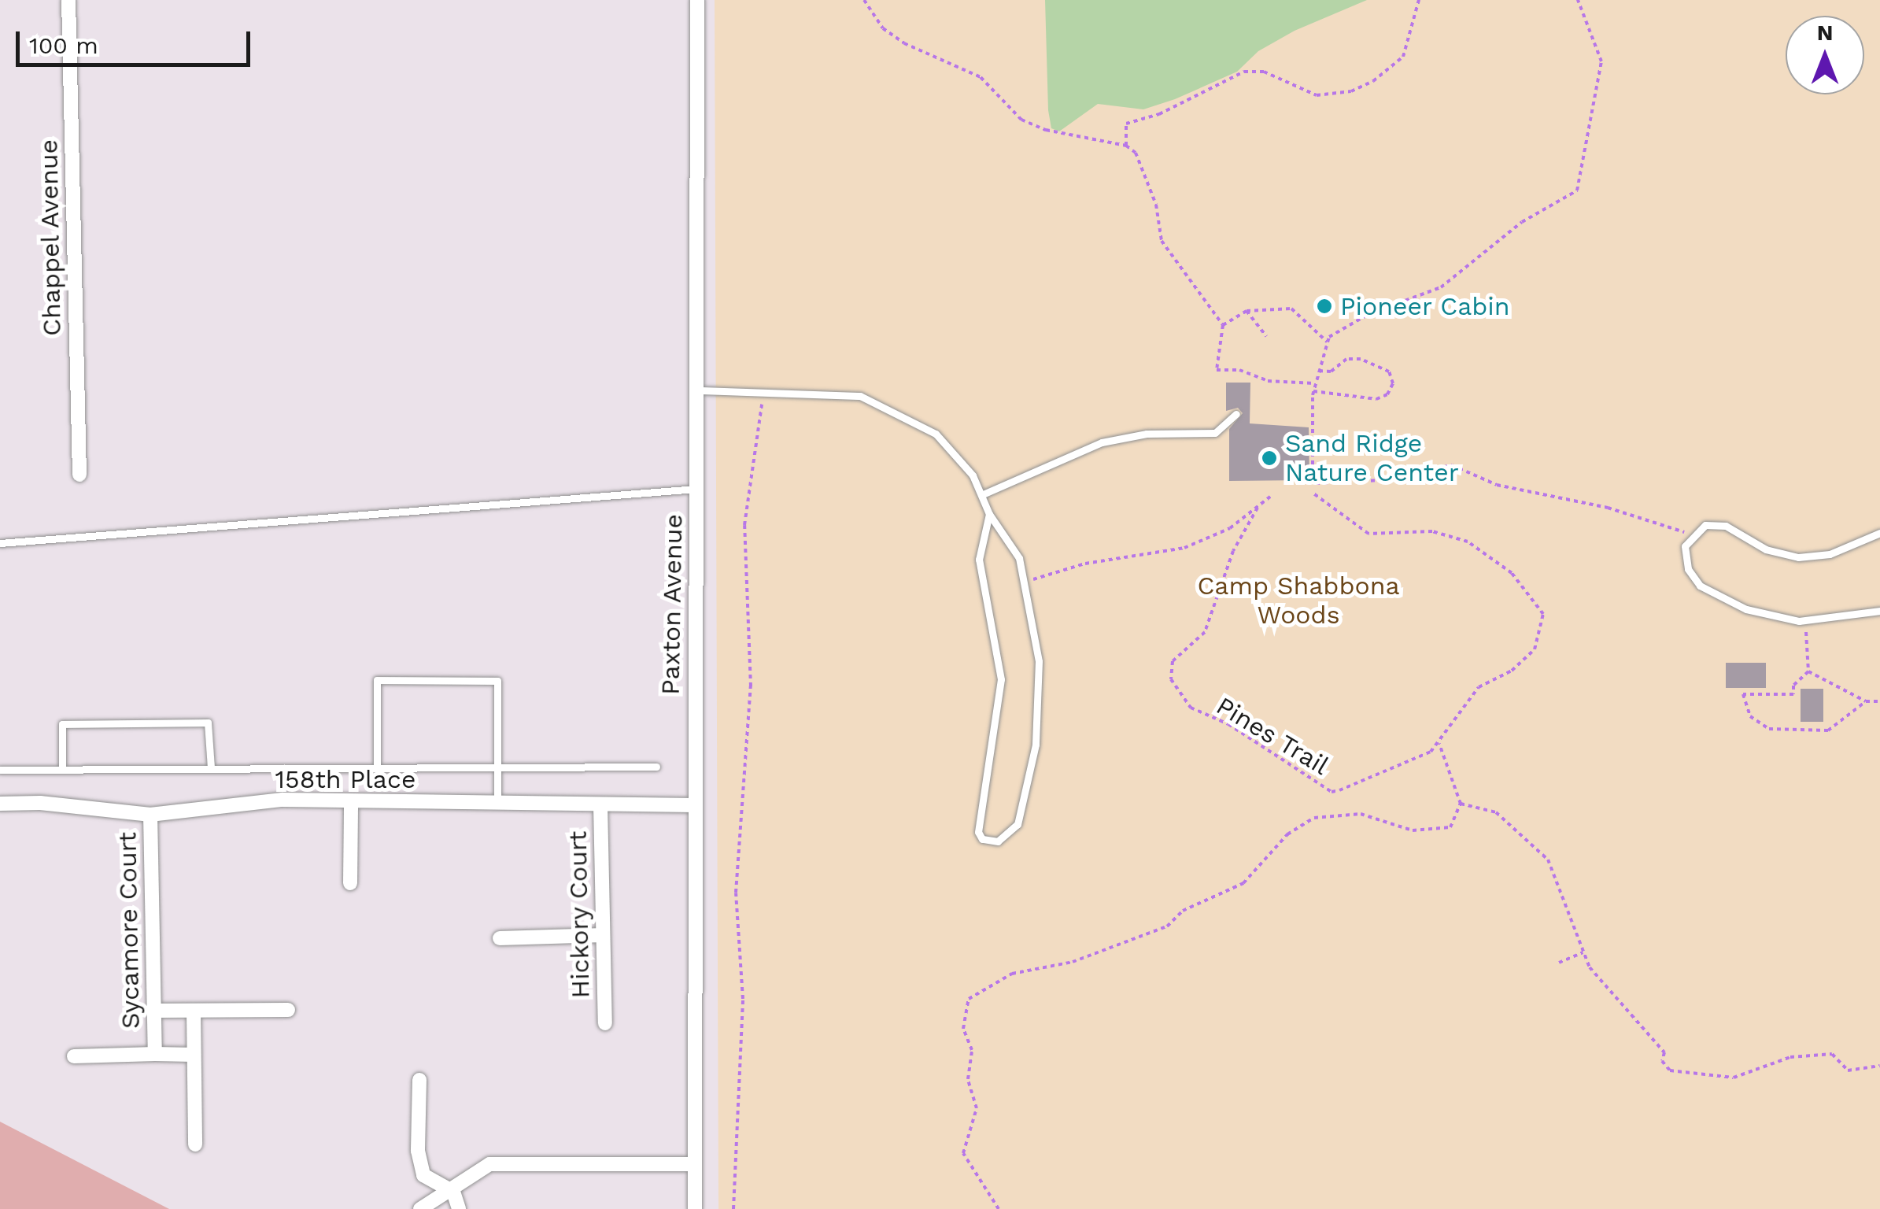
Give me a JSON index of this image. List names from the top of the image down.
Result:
{
  "streets": {
    "street": [
      "Chappel Avenue",
      "Paxton Avenue",
      "158th Place",
      "Hickory Court",
      "Sycamore Court"
    ],
    "path": ["Pines Trail"]
  },
  "crossings": [
    ["Paxton Avenue", "158th Place"],
    ["158th Place", "Hickory Court"],
    ["158th Place", "Sycamore Court"]
  ],
  "parks": ["Camp Shabbona Woods"],
  "places": ["Pioneer Cabin", "Sand Ridge Nature Center"],
  "scale_bar": "100 m",
  "north": "top"
}
